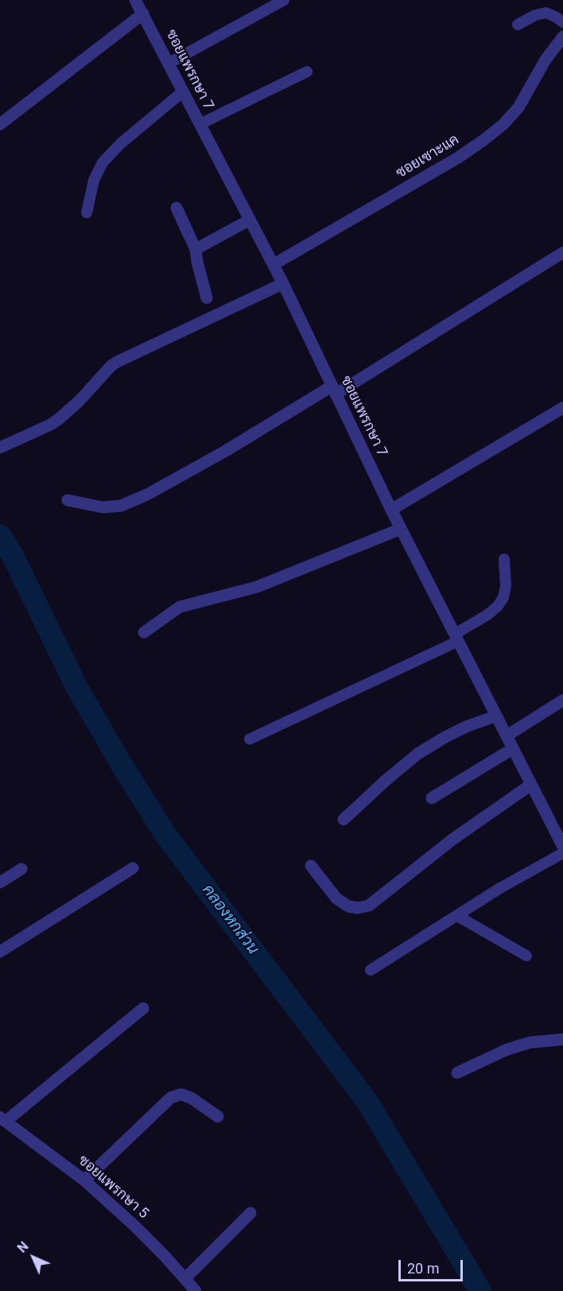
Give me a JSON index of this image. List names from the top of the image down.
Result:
{
  "streets": {
    "street": ["ซอยแพรกษา 7", "ซอยเซาะแค", "ซอยแพรกษา 5"]
  },
  "crossings": [
    ["ซอยแพรกษา 7", "ซอยเซาะแค"]
  ],
  "water": ["คลองหกส่วน"],
  "scale_bar": "20 m",
  "north": "top left"
}
